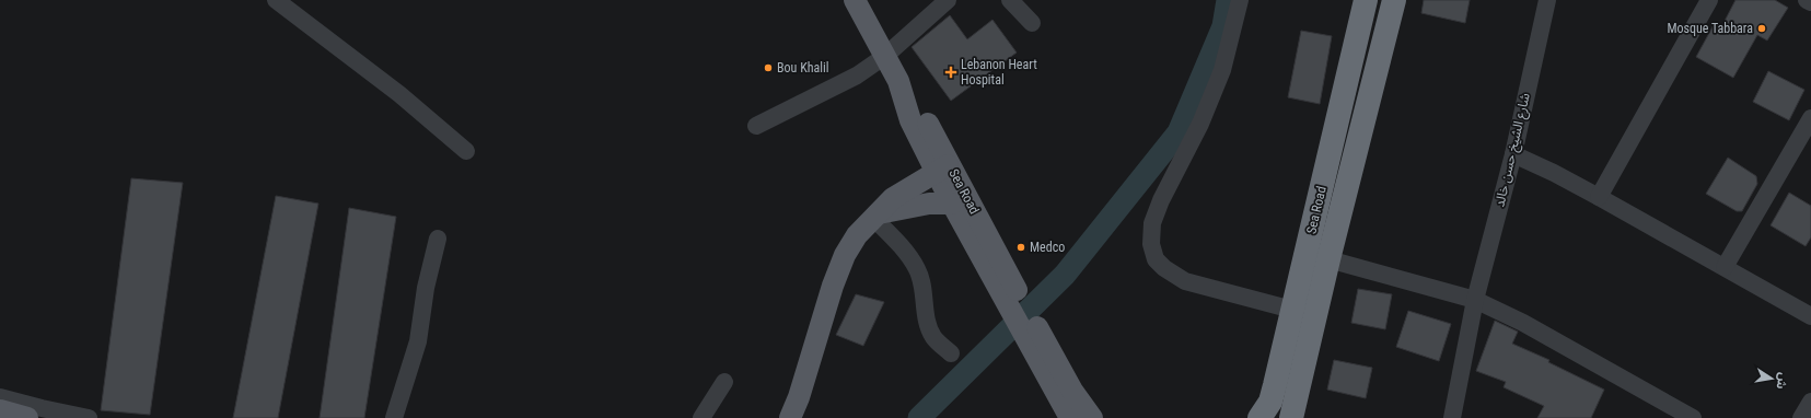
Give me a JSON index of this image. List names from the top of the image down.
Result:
{
  "streets": {
    "highway": ["Sea Road"],
    "street": ["شارع الشيخ حسن خالد"]
  },
  "places": {
    "other": ["Mosque Tabbara", "Bou Khalil", "Medco"],
    "health": ["Lebanon Heart Hospital"]
  },
  "north": "right"
}
